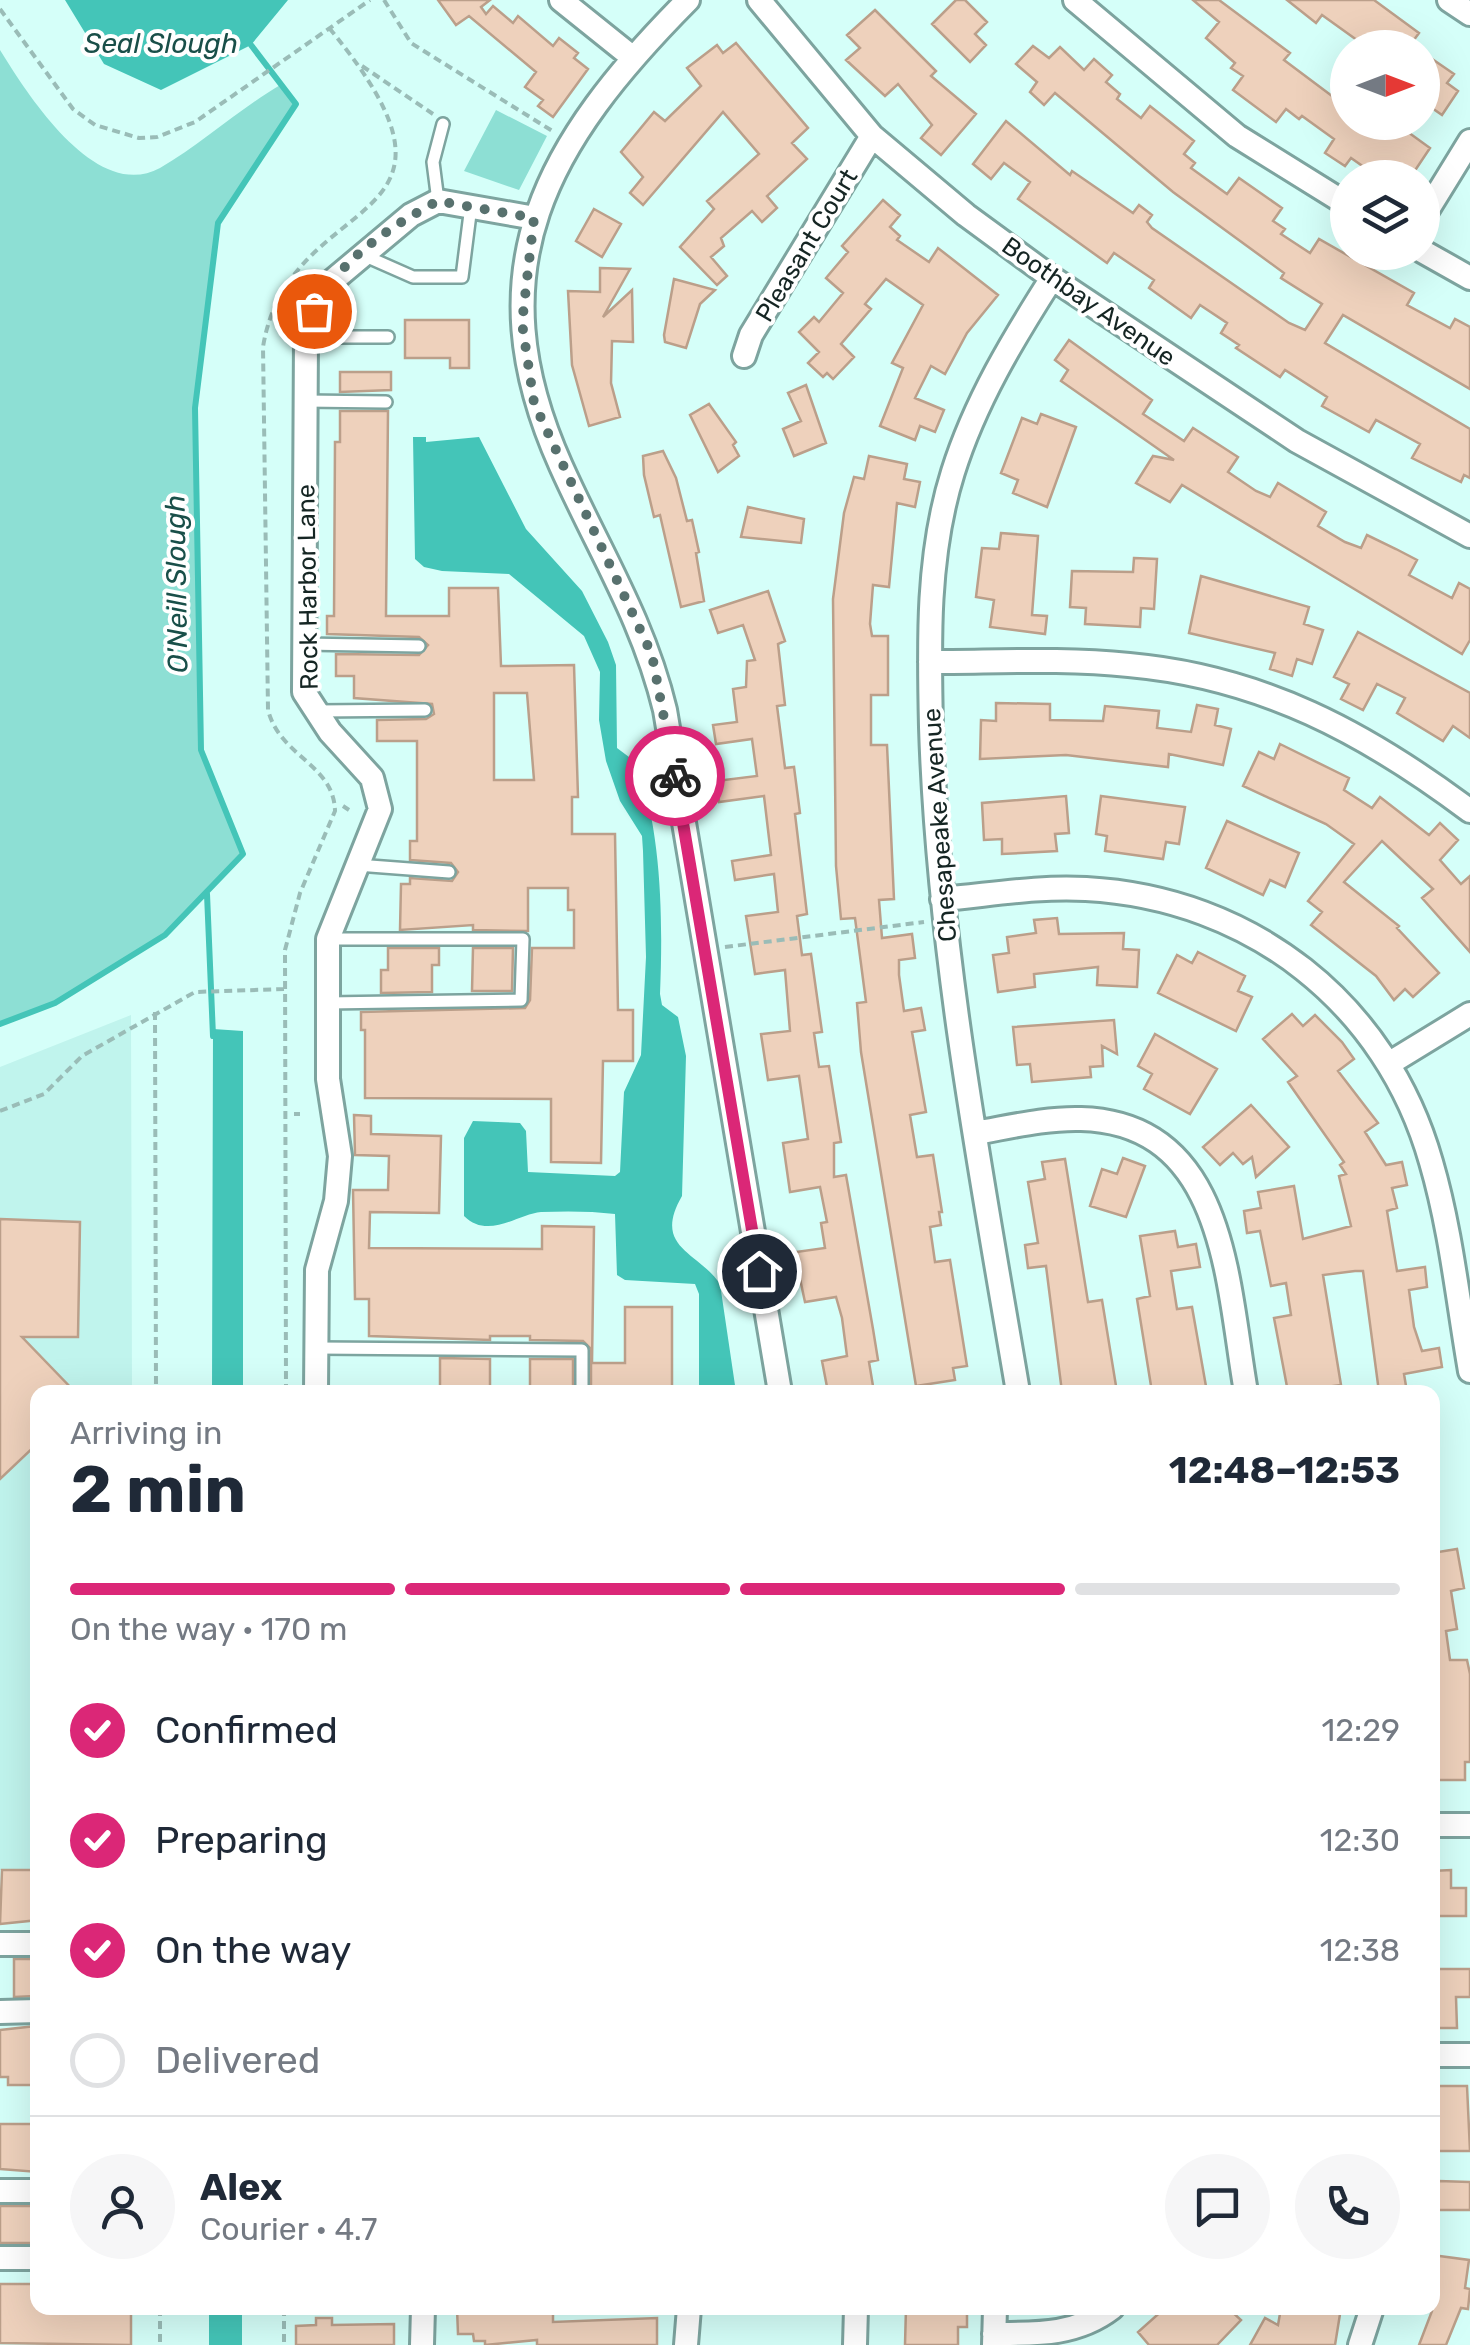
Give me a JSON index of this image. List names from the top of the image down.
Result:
{
  "streets": {
    "street": [
      "Pleasant Court",
      "Boothbay Avenue",
      "Rock Harbor Lane",
      "Chesapeake Avenue"
    ]
  },
  "crossings": [
    ["Pleasant Court", "Boothbay Avenue"],
    ["Boothbay Avenue", "Chesapeake Avenue"]
  ],
  "water": ["Seal Slough", "O'Neill Slough"],
  "north": "right",
  "page": {
    "heading": ["2 min", "Arriving in", "12:48–12:53"],
    "panel": ["Alex", "Courier · 4.7"],
    "bar": "On the way · 170 m",
    "list": [
      ["Confirmed", "12:29"],
      ["Preparing", "12:30"],
      ["On the way", "12:38"],
      "Delivered"
    ]
  }
}
